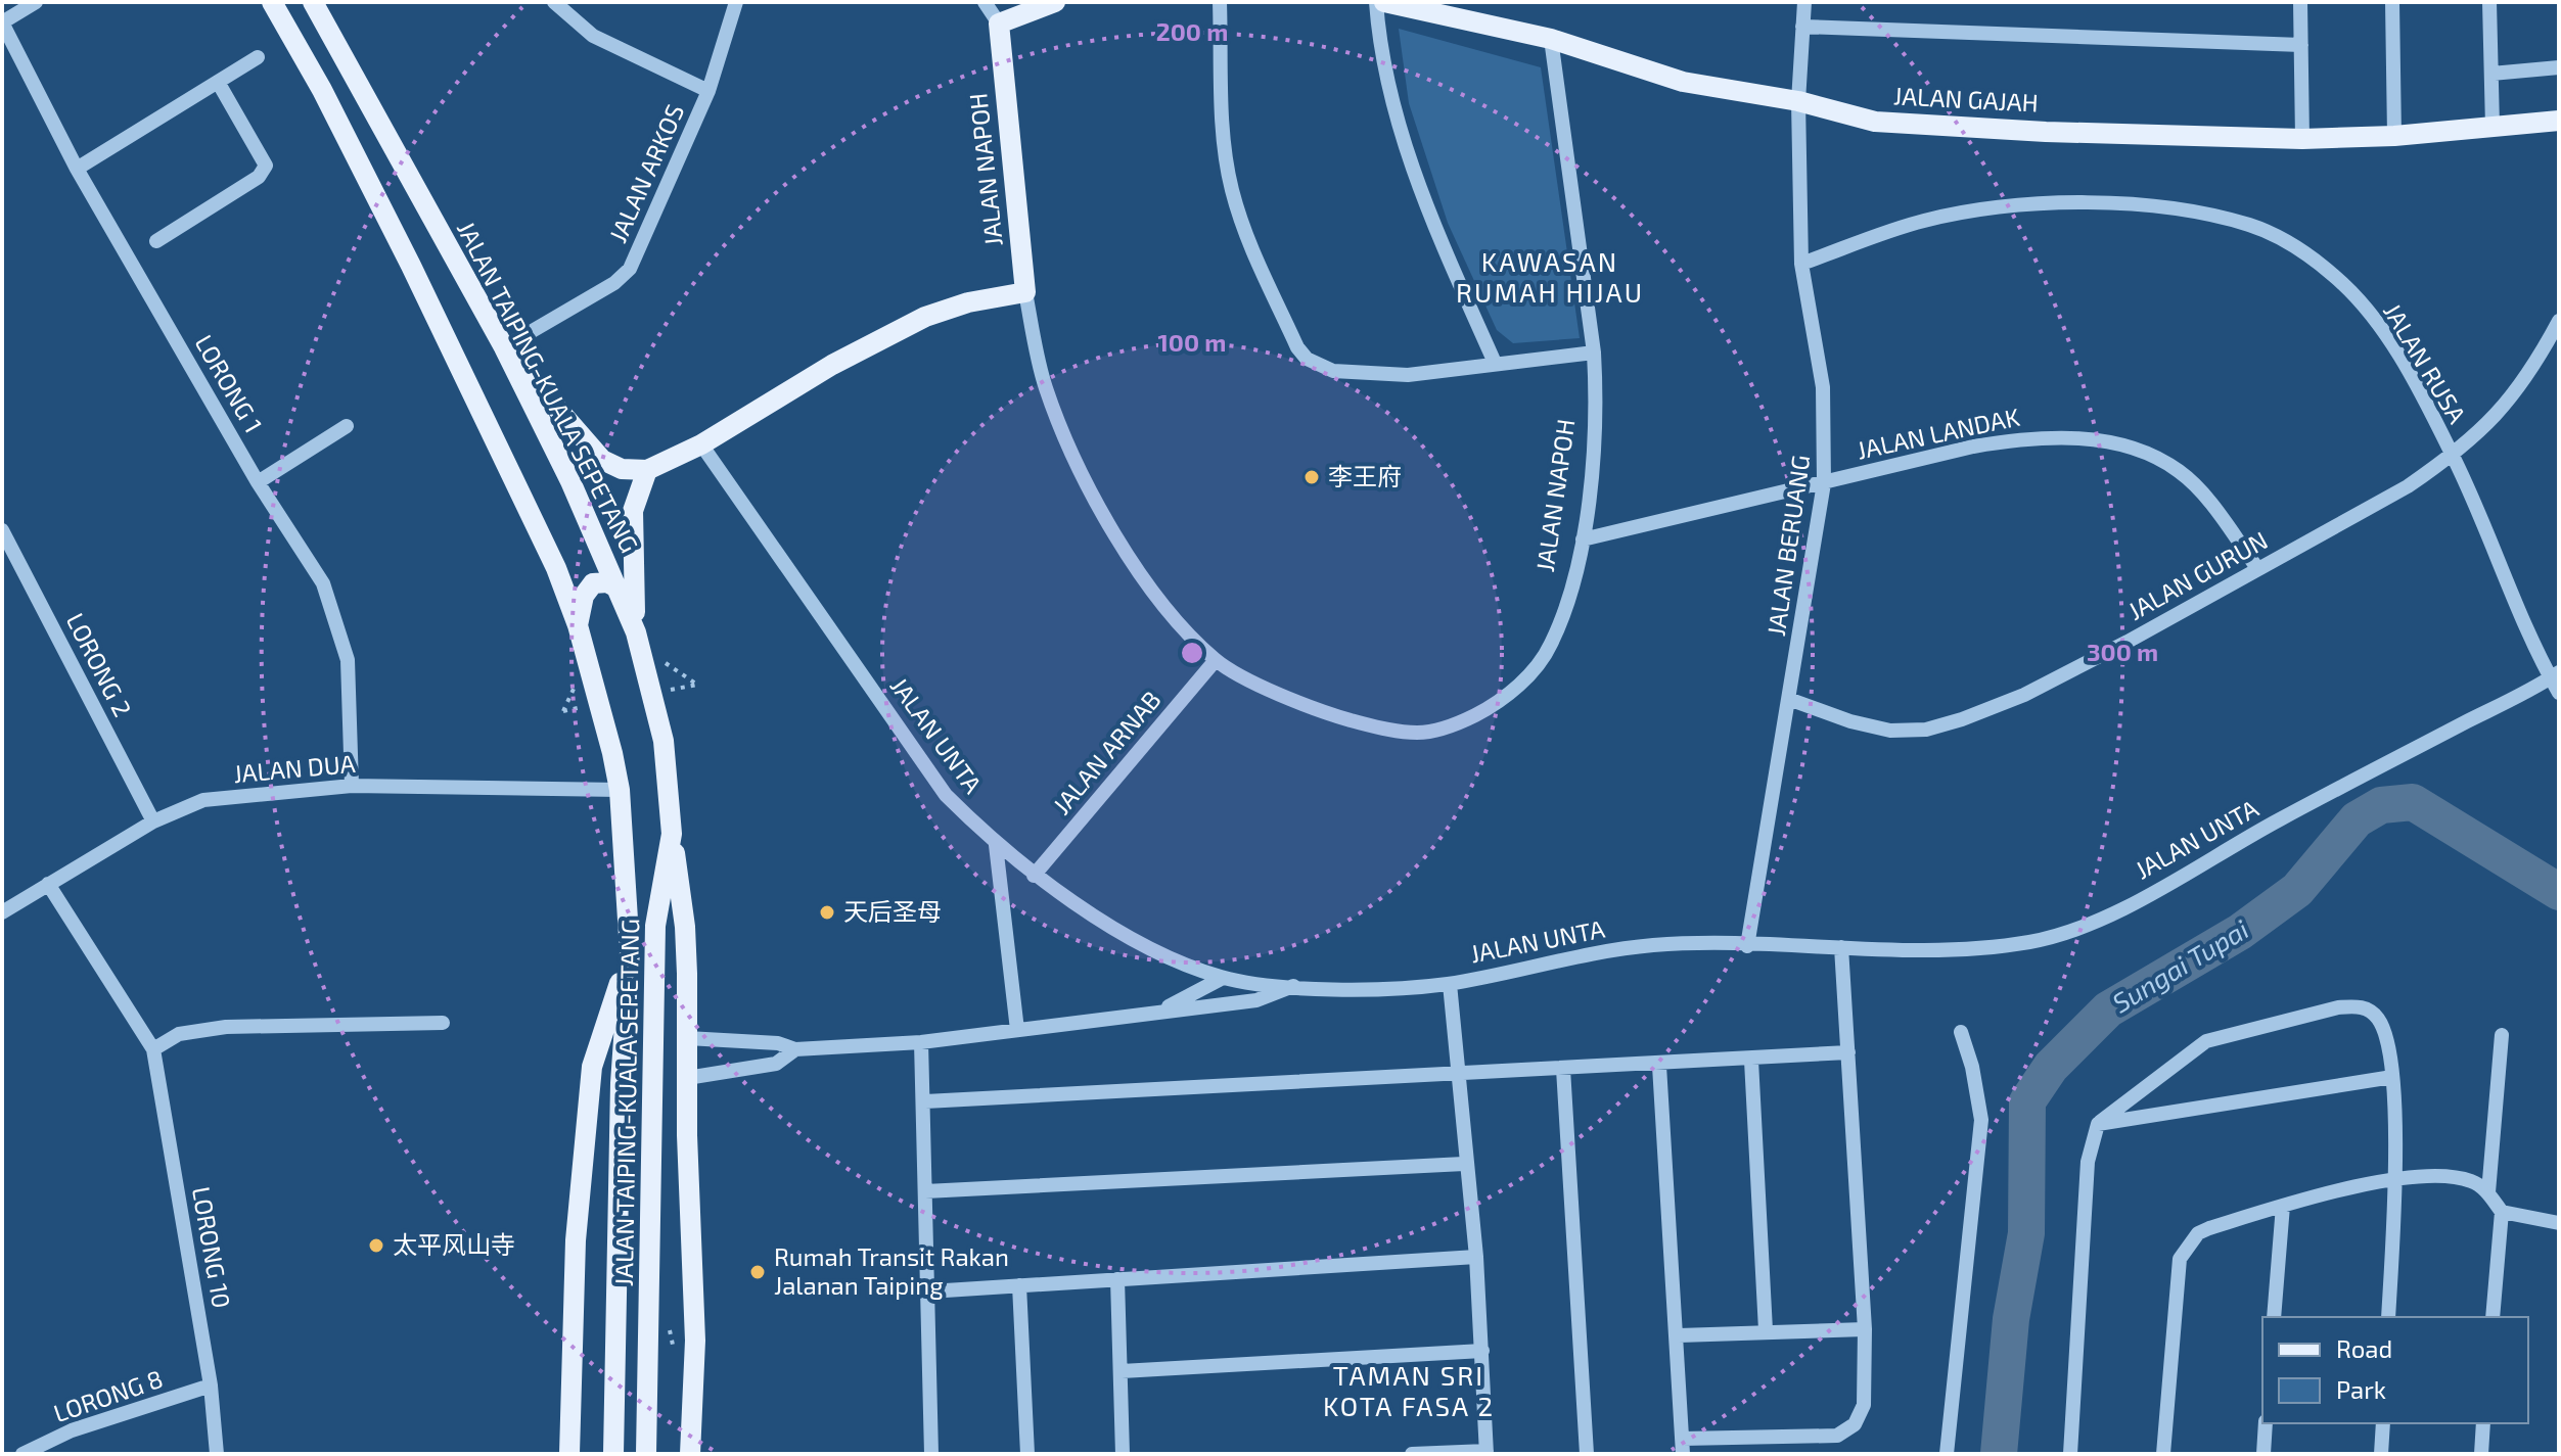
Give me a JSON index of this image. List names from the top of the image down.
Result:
{
  "streets": {
    "main road": ["JALAN GAJAH", "JALAN NAPOH", "JALAN TAIPING-KUALA SEPETANG"],
    "street": [
      "JALAN ARKOS",
      "JALAN RUSA",
      "LORONG 1",
      "JALAN LANDAK",
      "JALAN BERUANG",
      "JALAN GURUN",
      "LORONG 2",
      "JALAN UNTA",
      "JALAN ARNAB",
      "JALAN DUA",
      "LORONG 10",
      "LORONG 8"
    ]
  },
  "crossings": [
    ["JALAN GAJAH", "JALAN NAPOH"],
    ["JALAN GAJAH", "JALAN BERUANG"],
    ["JALAN NAPOH", "JALAN LANDAK"],
    ["JALAN NAPOH", "JALAN ARNAB"],
    ["JALAN ARKOS", "JALAN TAIPING-KUALA SEPETANG"],
    ["JALAN RUSA", "JALAN BERUANG"],
    ["JALAN RUSA", "JALAN GURUN"],
    ["JALAN RUSA", "JALAN UNTA"],
    ["LORONG 1", "JALAN DUA"],
    ["JALAN TAIPING-KUALA SEPETANG", "JALAN DUA"],
    ["JALAN LANDAK", "JALAN BERUANG"],
    ["JALAN LANDAK", "JALAN GURUN"],
    ["JALAN BERUANG", "JALAN GURUN"],
    ["JALAN BERUANG", "JALAN UNTA"],
    ["LORONG 2", "JALAN DUA"],
    ["JALAN UNTA", "JALAN ARNAB"],
    ["JALAN DUA", "LORONG 10"],
    ["LORONG 10", "LORONG 8"]
  ],
  "districts": ["KAWASAN RUMAH HIJAU", "TAMAN SRI KOTA FASA 2"],
  "water": ["Sungai Tupai"],
  "places": [
    "李王府",
    "天后圣母",
    "太平风山寺",
    "Rumah Transit Rakan Jalanan Taiping"
  ],
  "legend": ["Road", "Park"],
  "rings": ["200 m", "100 m", "300 m"]
}
